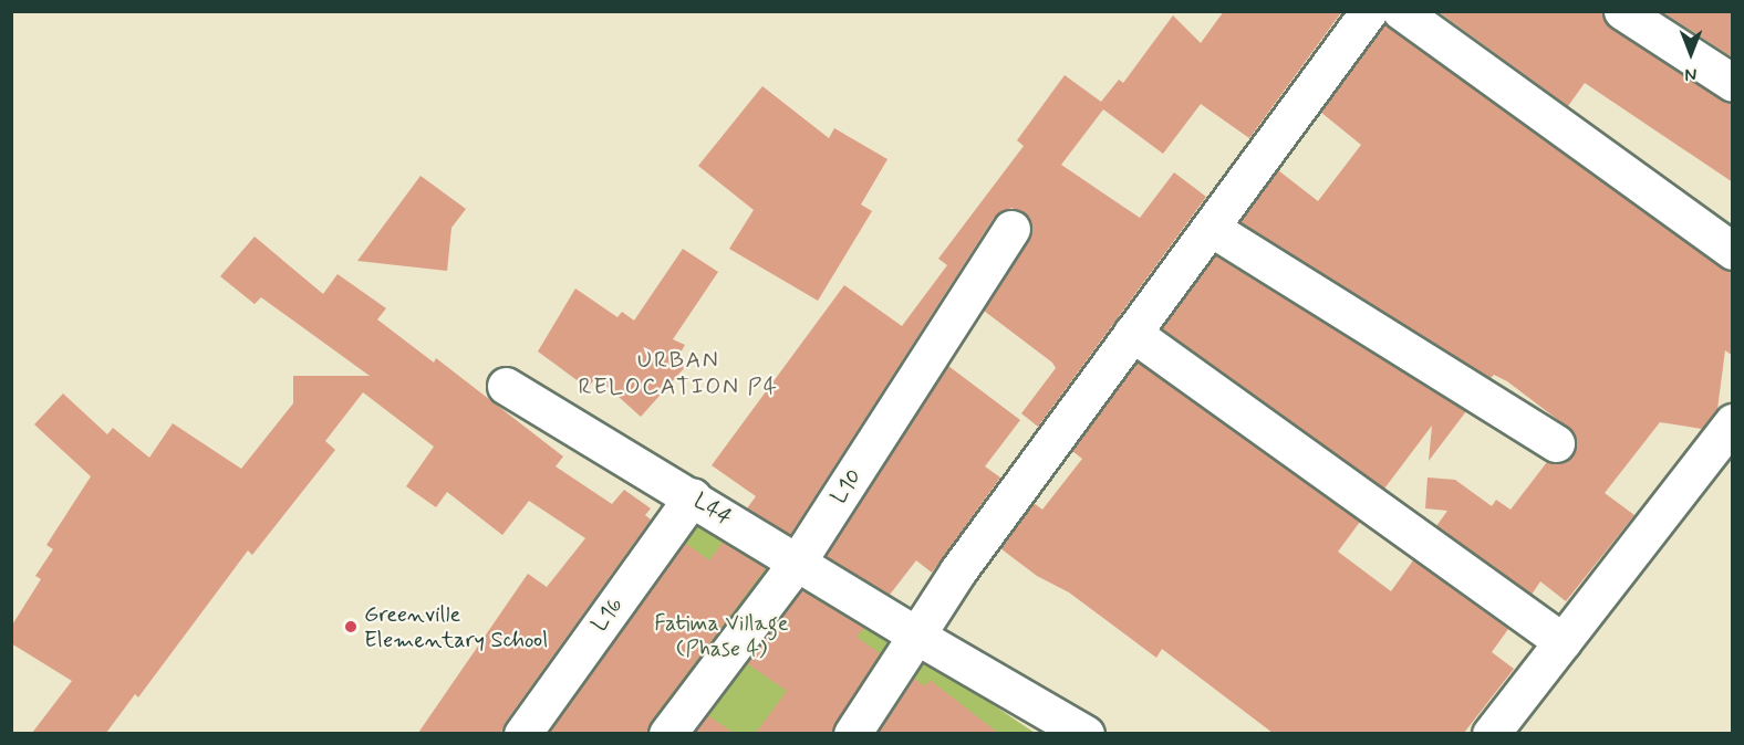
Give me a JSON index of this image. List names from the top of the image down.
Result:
{
  "streets": {
    "street": ["L10", "L44", "L16"]
  },
  "crossings": [
    ["L10", "L44"],
    ["L44", "L16"]
  ],
  "districts": ["URBAN RELOCATION P4"],
  "parks": ["Fatima Village (Phase 4)"],
  "places": ["Greenville Elementary School"],
  "north": "bottom"
}
